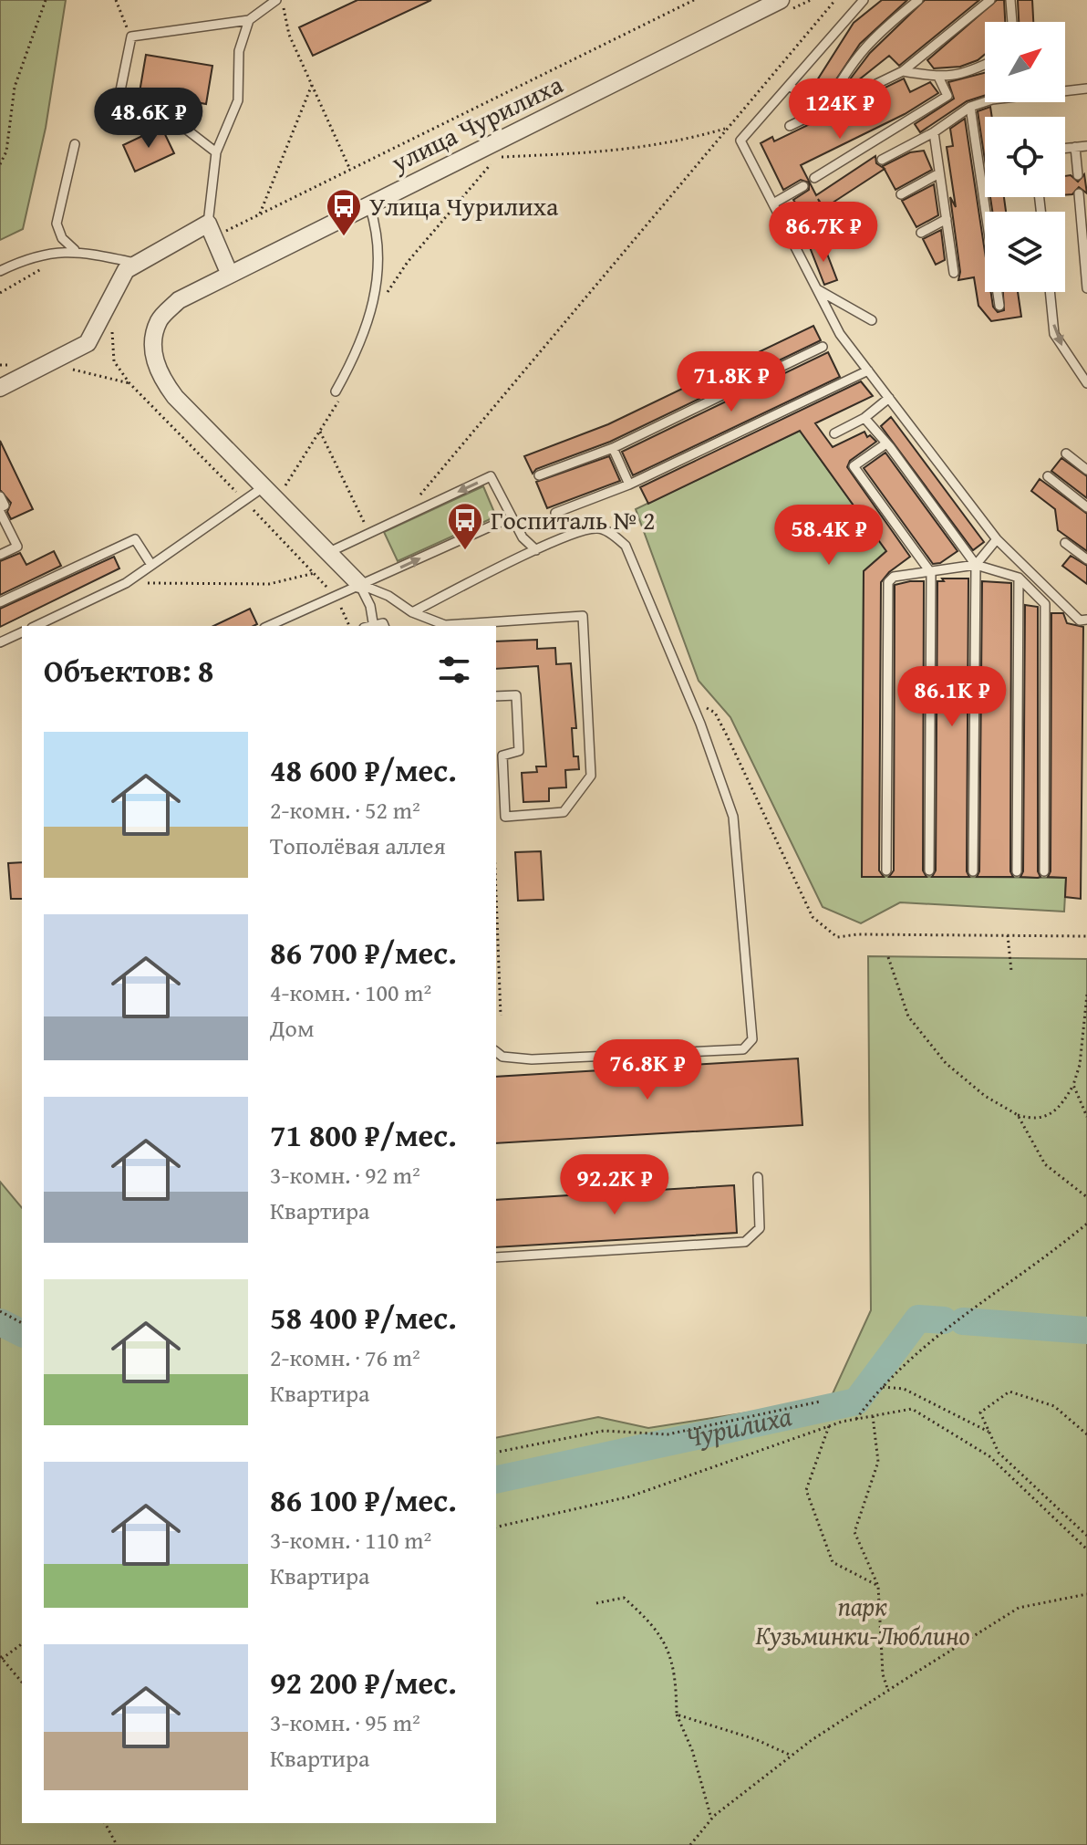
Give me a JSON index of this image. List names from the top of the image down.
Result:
{
  "streets": {
    "street": ["улица Чурилиха"]
  },
  "water": ["Чурилиха"],
  "parks": ["парк Кузьминки-Люблино"],
  "places": {
    "bus stop": ["Улица Чурилиха", "Госпиталь № 2"]
  },
  "north": "top right",
  "page": {
    "price": [
      "124K ₽",
      "48.6K ₽",
      "86.7K ₽",
      "71.8K ₽",
      "58.4K ₽",
      "86.1K ₽",
      "76.8K ₽",
      "92.2K ₽"
    ],
    "heading": "Объектов: 8",
    "list": [
      {
        "name": "48 600 ₽/мес.",
        "note": "2-комн. · 52 m² · Тополёвая аллея"
      },
      {
        "name": "86 700 ₽/мес.",
        "note": "4-комн. · 100 m² · Дом"
      },
      {
        "name": "71 800 ₽/мес.",
        "note": "3-комн. · 92 m² · Квартира"
      },
      {
        "name": "58 400 ₽/мес.",
        "note": "2-комн. · 76 m² · Квартира"
      },
      {
        "name": "86 100 ₽/мес.",
        "note": "3-комн. · 110 m² · Квартира"
      },
      {
        "name": "92 200 ₽/мес.",
        "note": "3-комн. · 95 m² · Квартира"
      }
    ]
  }
}
